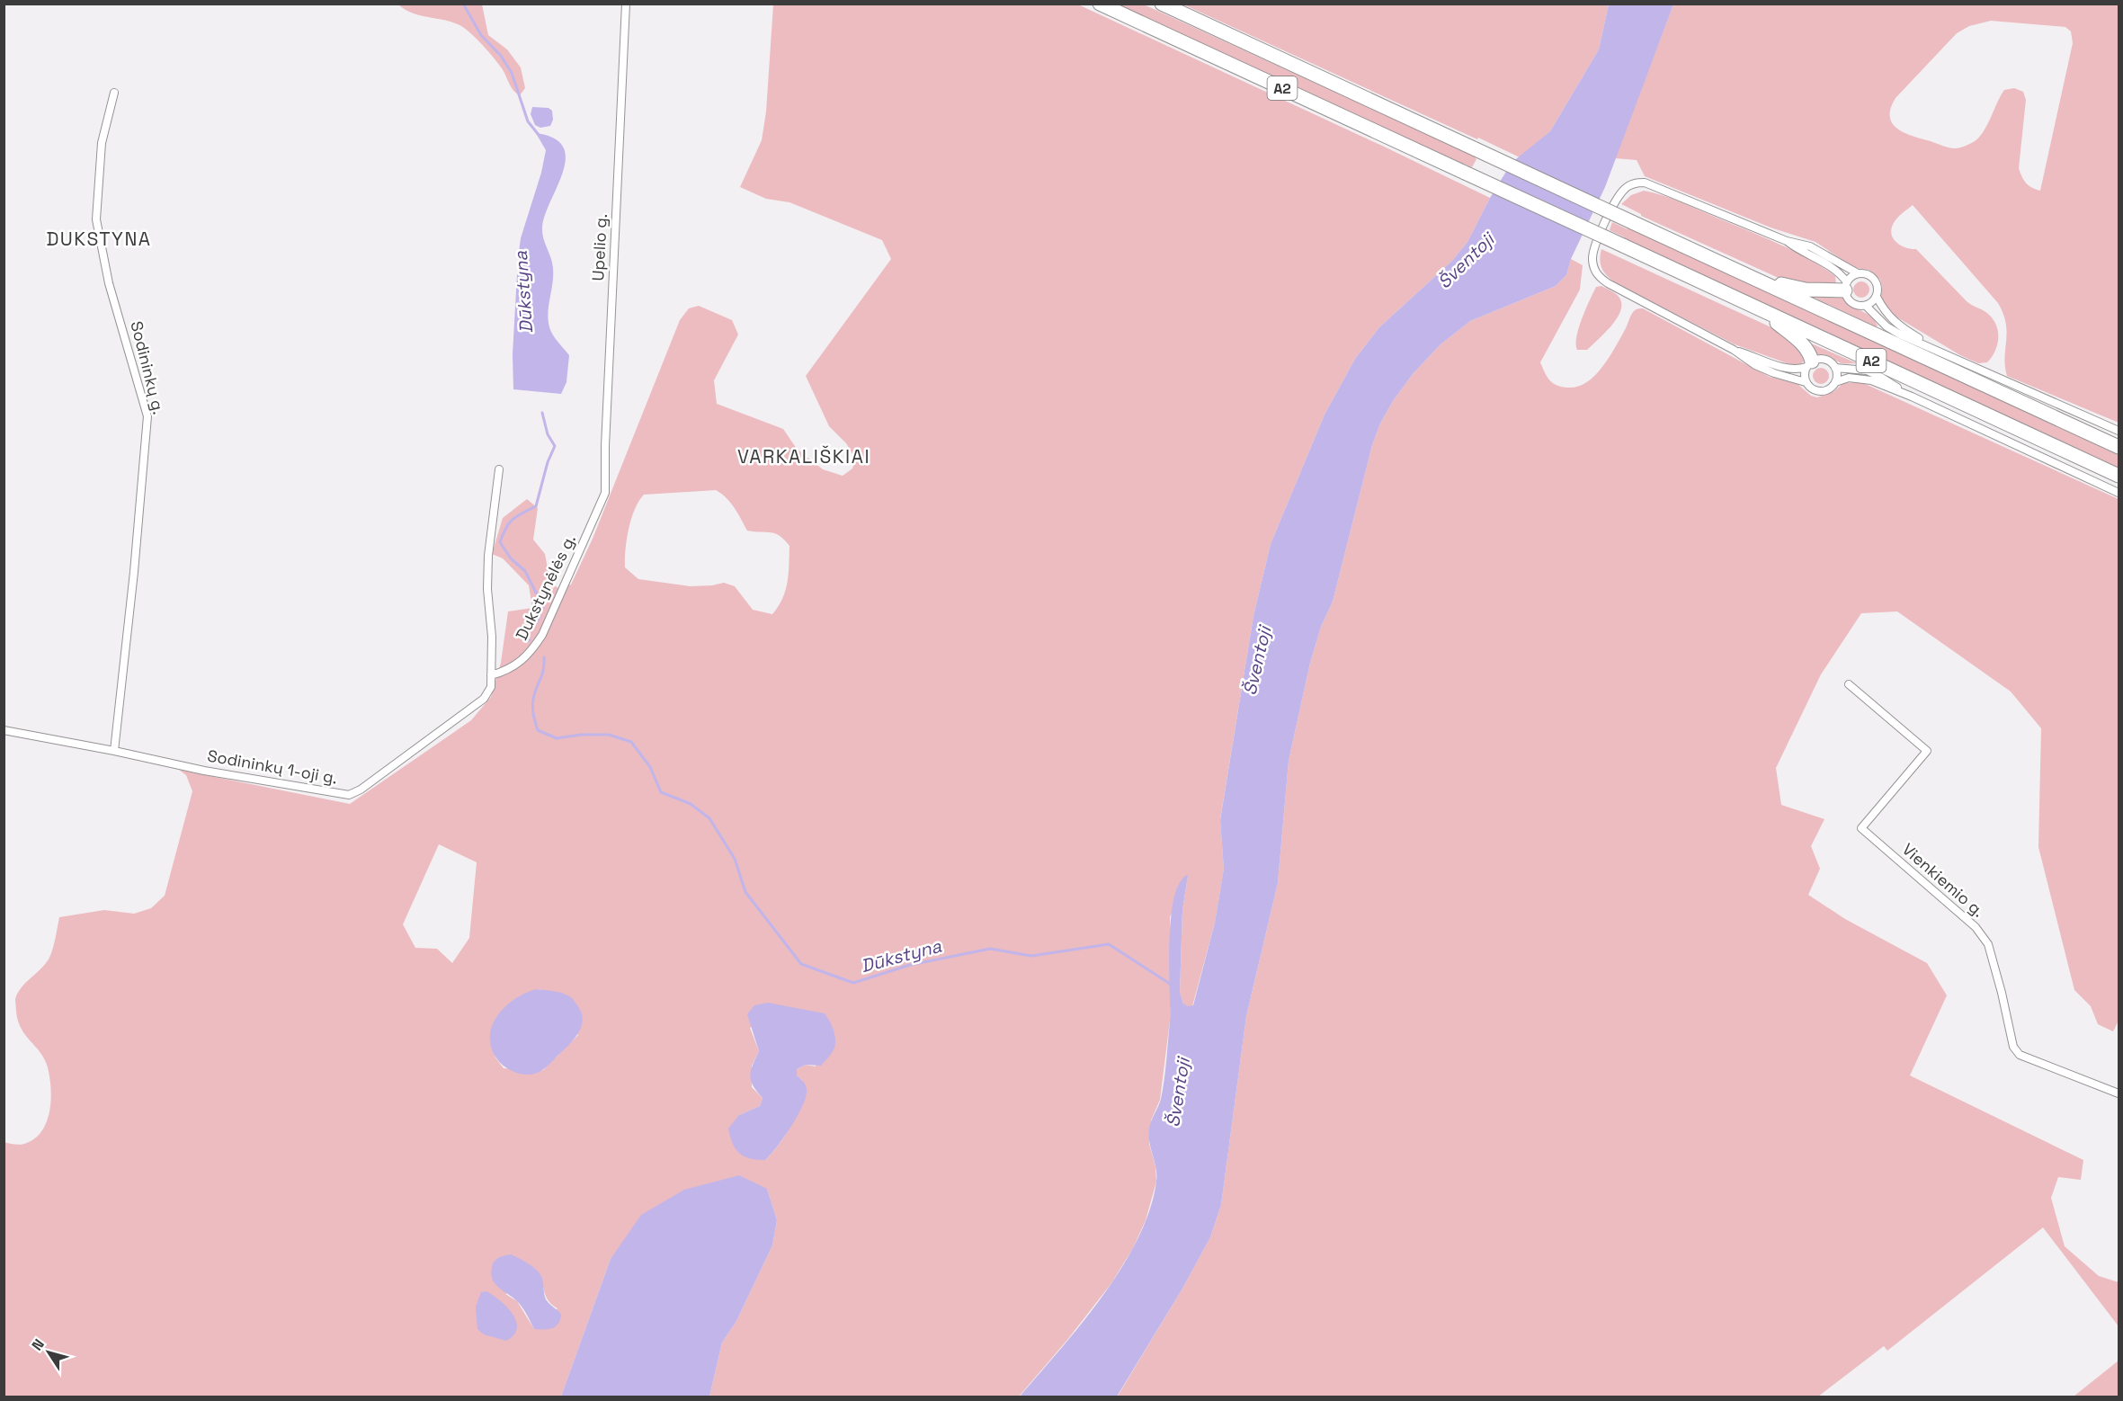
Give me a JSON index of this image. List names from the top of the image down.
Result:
{
  "streets": {
    "highway": ["A2"],
    "street": [
      "Upelio g.",
      "Sodininkų g.",
      "Dukstynėlės g.",
      "Sodininkų 1-oji g.",
      "Vienkiemio g."
    ]
  },
  "crossings": [
    ["Upelio g.", "Dukstynėlės g."],
    ["Sodininkų g.", "Sodininkų 1-oji g."],
    ["Dukstynėlės g.", "Sodininkų 1-oji g."]
  ],
  "districts": ["DUKSTYNA", "VARKALIŠKIAI"],
  "water": ["Šventoji", "Dūkstyna"],
  "north": "top left"
}
